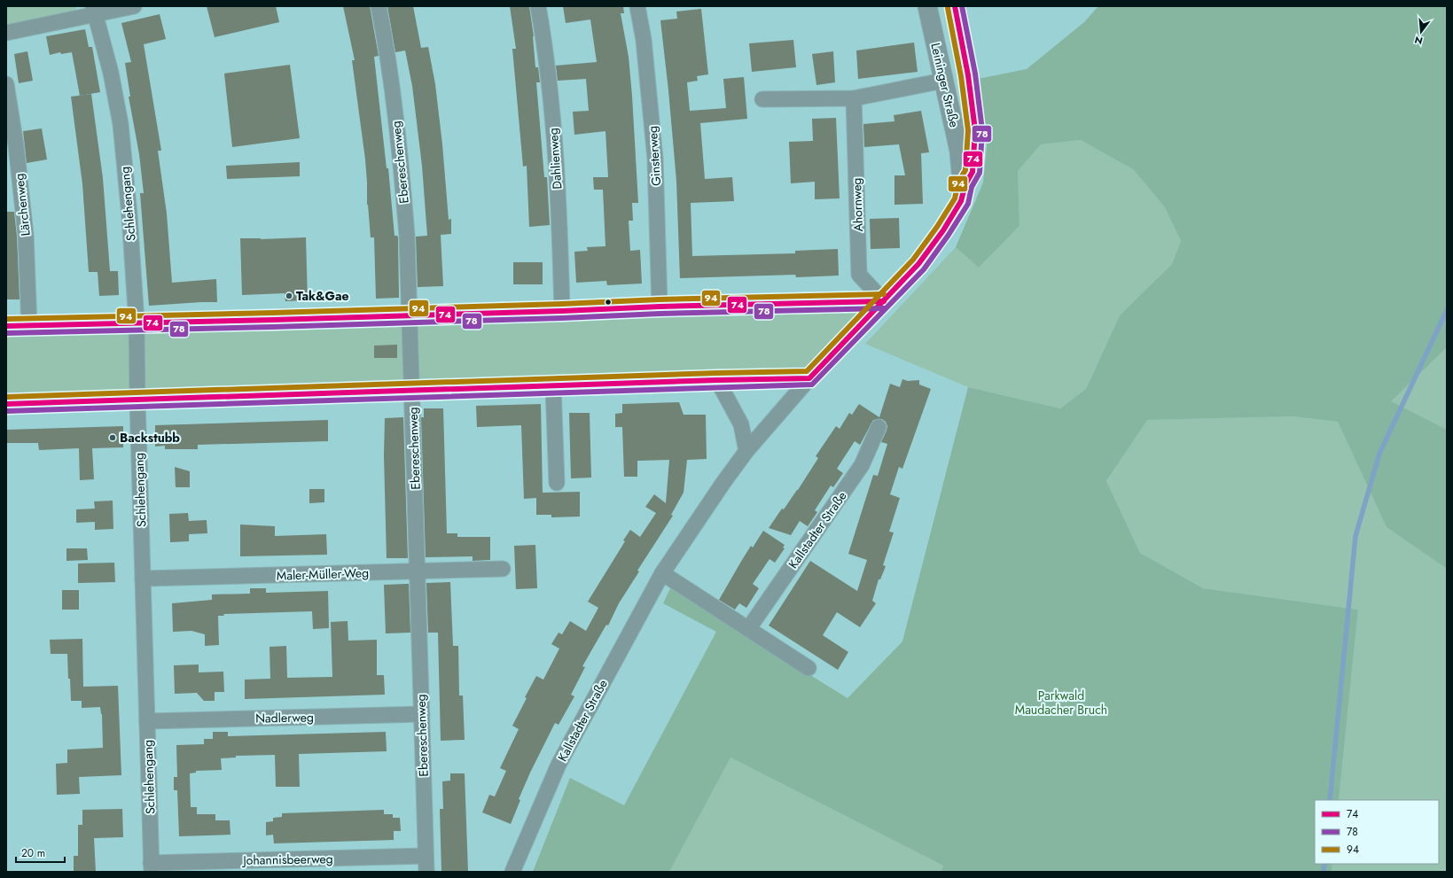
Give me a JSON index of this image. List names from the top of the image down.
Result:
{
  "streets": {
    "street": [
      "Leininger Straße",
      "Ginsterweg",
      "Dahlienweg",
      "Ebereschenweg",
      "Schlehengang",
      "Lärchenweg",
      "Ahornweg",
      "Kallstadter Straße",
      "Maler-Müller-Weg",
      "Nadlerweg",
      "Johannisbeerweg"
    ]
  },
  "crossings": [
    ["Leininger Straße", "Ahornweg"],
    ["Leininger Straße", "Kallstadter Straße"],
    ["Ebereschenweg", "Maler-Müller-Weg"],
    ["Ebereschenweg", "Nadlerweg"],
    ["Ebereschenweg", "Johannisbeerweg"],
    ["Schlehengang", "Maler-Müller-Weg"],
    ["Schlehengang", "Nadlerweg"],
    ["Schlehengang", "Johannisbeerweg"]
  ],
  "parks": ["Parkwald Maudacher Bruch"],
  "places": ["Tak&Gae", "Backstubb"],
  "lines": ["transit line 74", "transit line 78", "transit line 94"],
  "legend": ["74", "78", "94"],
  "scale_bar": "20 m",
  "north": "bottom"
}
